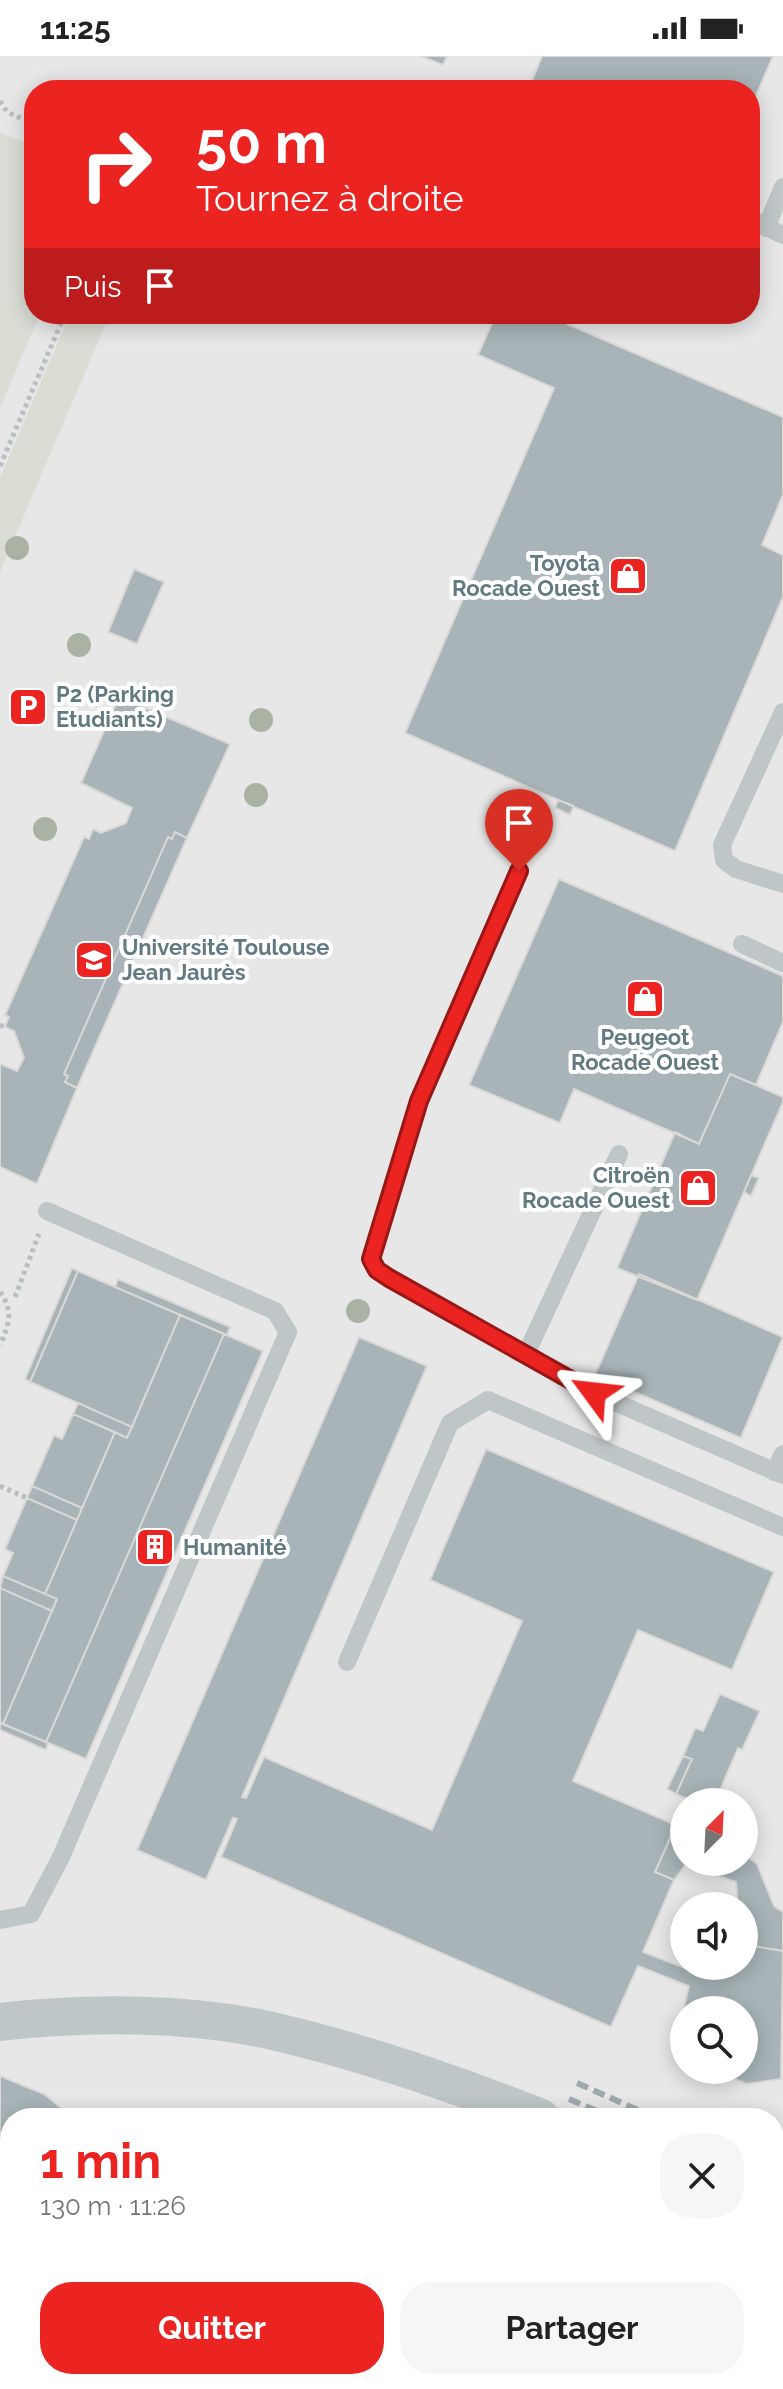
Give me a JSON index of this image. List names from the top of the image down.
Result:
{
  "places": {
    "shop": ["Toyota Rocade Ouest", "Peugeot Rocade Ouest", "Citroën Rocade Ouest"],
    "parking": ["P2 (Parking Etudiants)"],
    "school or university": ["Université Toulouse Jean Jaurès"],
    "building": ["Humanité"]
  },
  "north": "top right",
  "page": {
    "status": "11:25",
    "turn": ["50 m", "Tournez à droite"],
    "then": "Puis",
    "heading": ["1 min", "130 m · 11:26"],
    "buttons": ["Quitter", "Partager"]
  }
}
